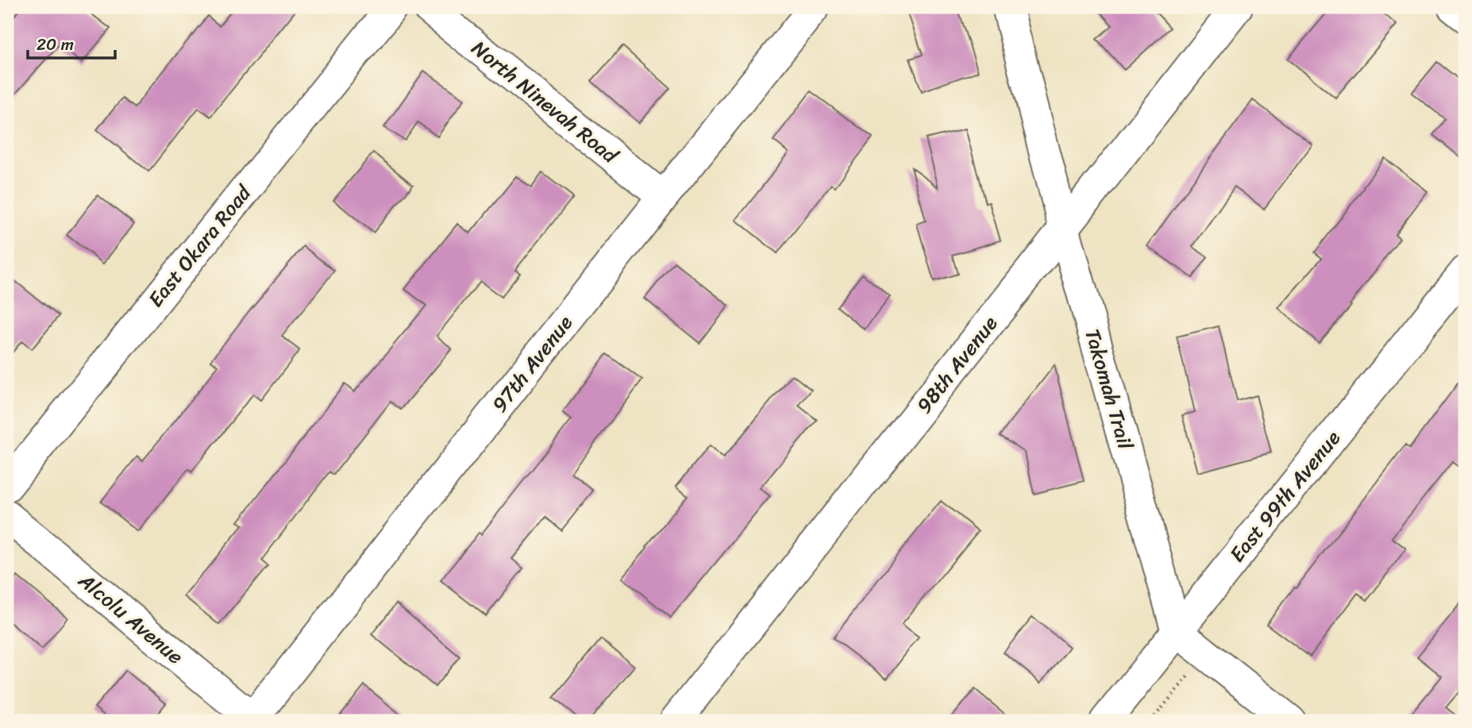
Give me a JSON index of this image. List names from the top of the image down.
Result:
{
  "streets": {
    "street": [
      "North Ninevah Road",
      "East Okara Road",
      "97th Avenue",
      "98th Avenue",
      "Takomah Trail",
      "East 99th Avenue",
      "Alcolu Avenue"
    ]
  },
  "crossings": [
    ["North Ninevah Road", "97th Avenue"],
    ["97th Avenue", "Alcolu Avenue"],
    ["98th Avenue", "Takomah Trail"],
    ["Takomah Trail", "East 99th Avenue"]
  ],
  "scale_bar": "20 m"
}
